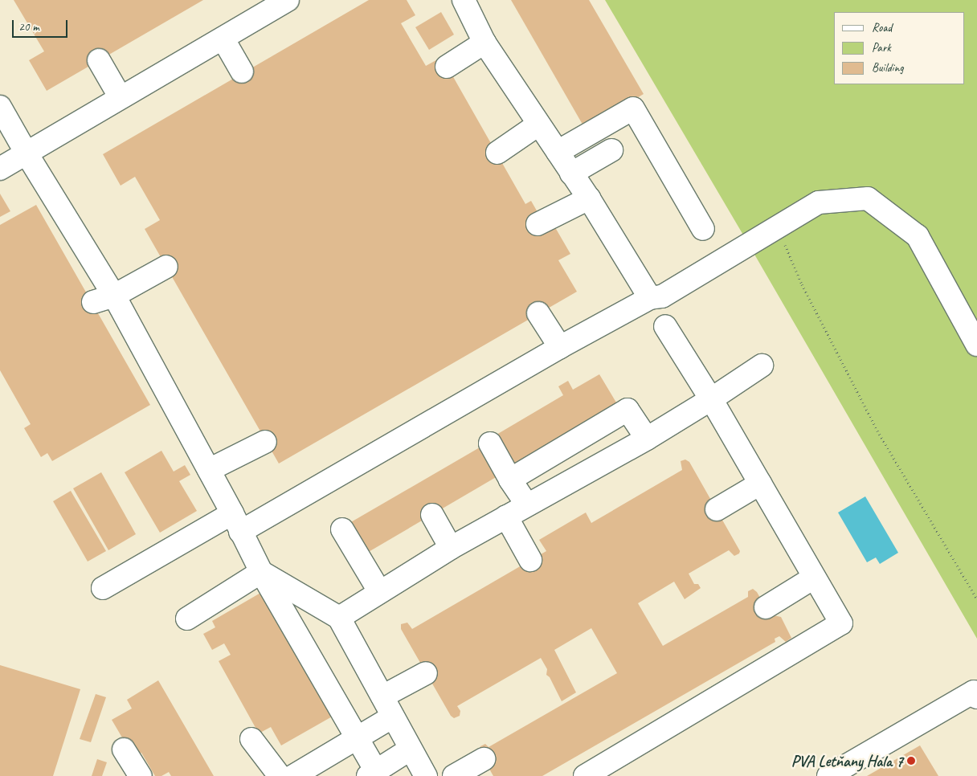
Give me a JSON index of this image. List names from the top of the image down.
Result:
{
  "places": ["PVA Letňany Hala 7"],
  "legend": ["Road", "Park", "Building"],
  "scale_bar": "20 m"
}
